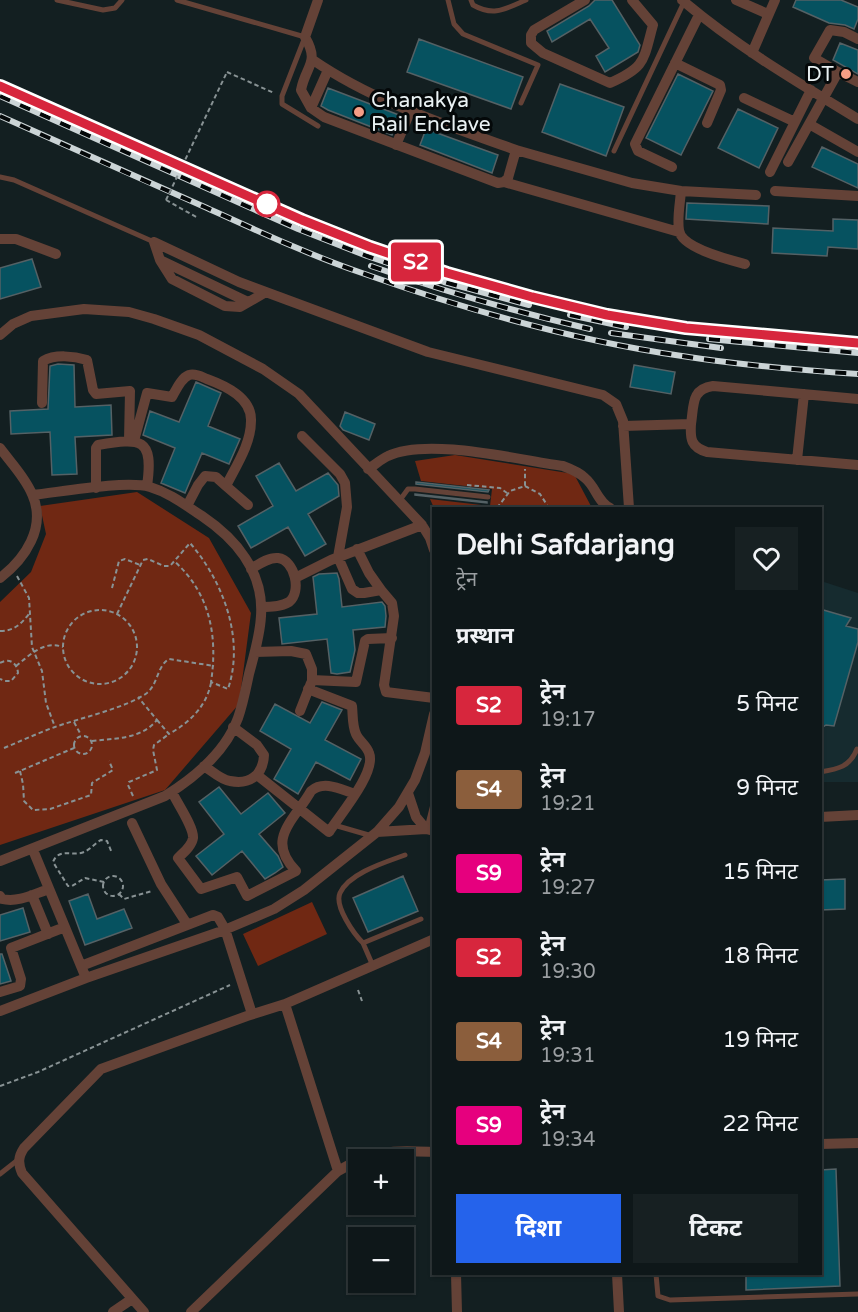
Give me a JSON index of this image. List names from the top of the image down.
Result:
{
  "places": ["DT", "Chanakya Rail Enclave"],
  "page": {
    "on_map": "S2",
    "heading": [
      ["Delhi Safdarjang", "ट्रेन"],
      "प्रस्थान"
    ],
    "list": [
      {
        "mark": "S2",
        "name": "ट्रेन",
        "note": "19:17",
        "value": "5 मिनट"
      },
      {
        "mark": "S4",
        "name": "ट्रेन",
        "note": "19:21",
        "value": "9 मिनट"
      },
      {
        "mark": "S9",
        "name": "ट्रेन",
        "note": "19:27",
        "value": "15 मिनट"
      },
      {
        "mark": "S2",
        "name": "ट्रेन",
        "note": "19:30",
        "value": "18 मिनट"
      },
      {
        "mark": "S4",
        "name": "ट्रेन",
        "note": "19:31",
        "value": "19 मिनट"
      },
      {
        "mark": "S9",
        "name": "ट्रेन",
        "note": "19:34",
        "value": "22 मिनट"
      }
    ],
    "map_buttons": ["+", "−"],
    "buttons": ["दिशा", "टिकट"]
  }
}
